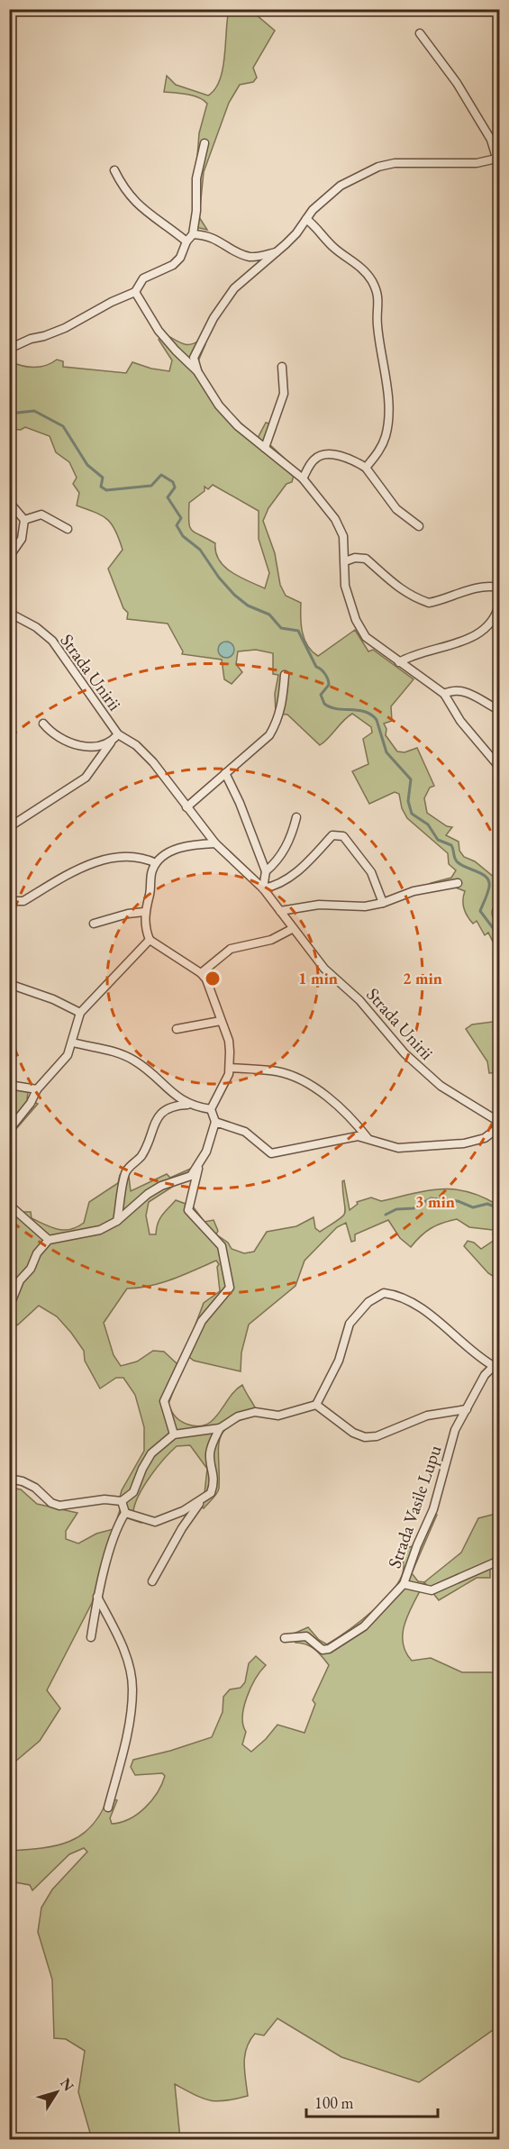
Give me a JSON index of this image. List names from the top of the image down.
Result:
{
  "streets": {
    "street": ["Strada Unirii", "Strada Vasile Lupu"]
  },
  "scale_bar": "100 m",
  "north": "top right",
  "rings": ["1 min", "2 min", "3 min"]
}
